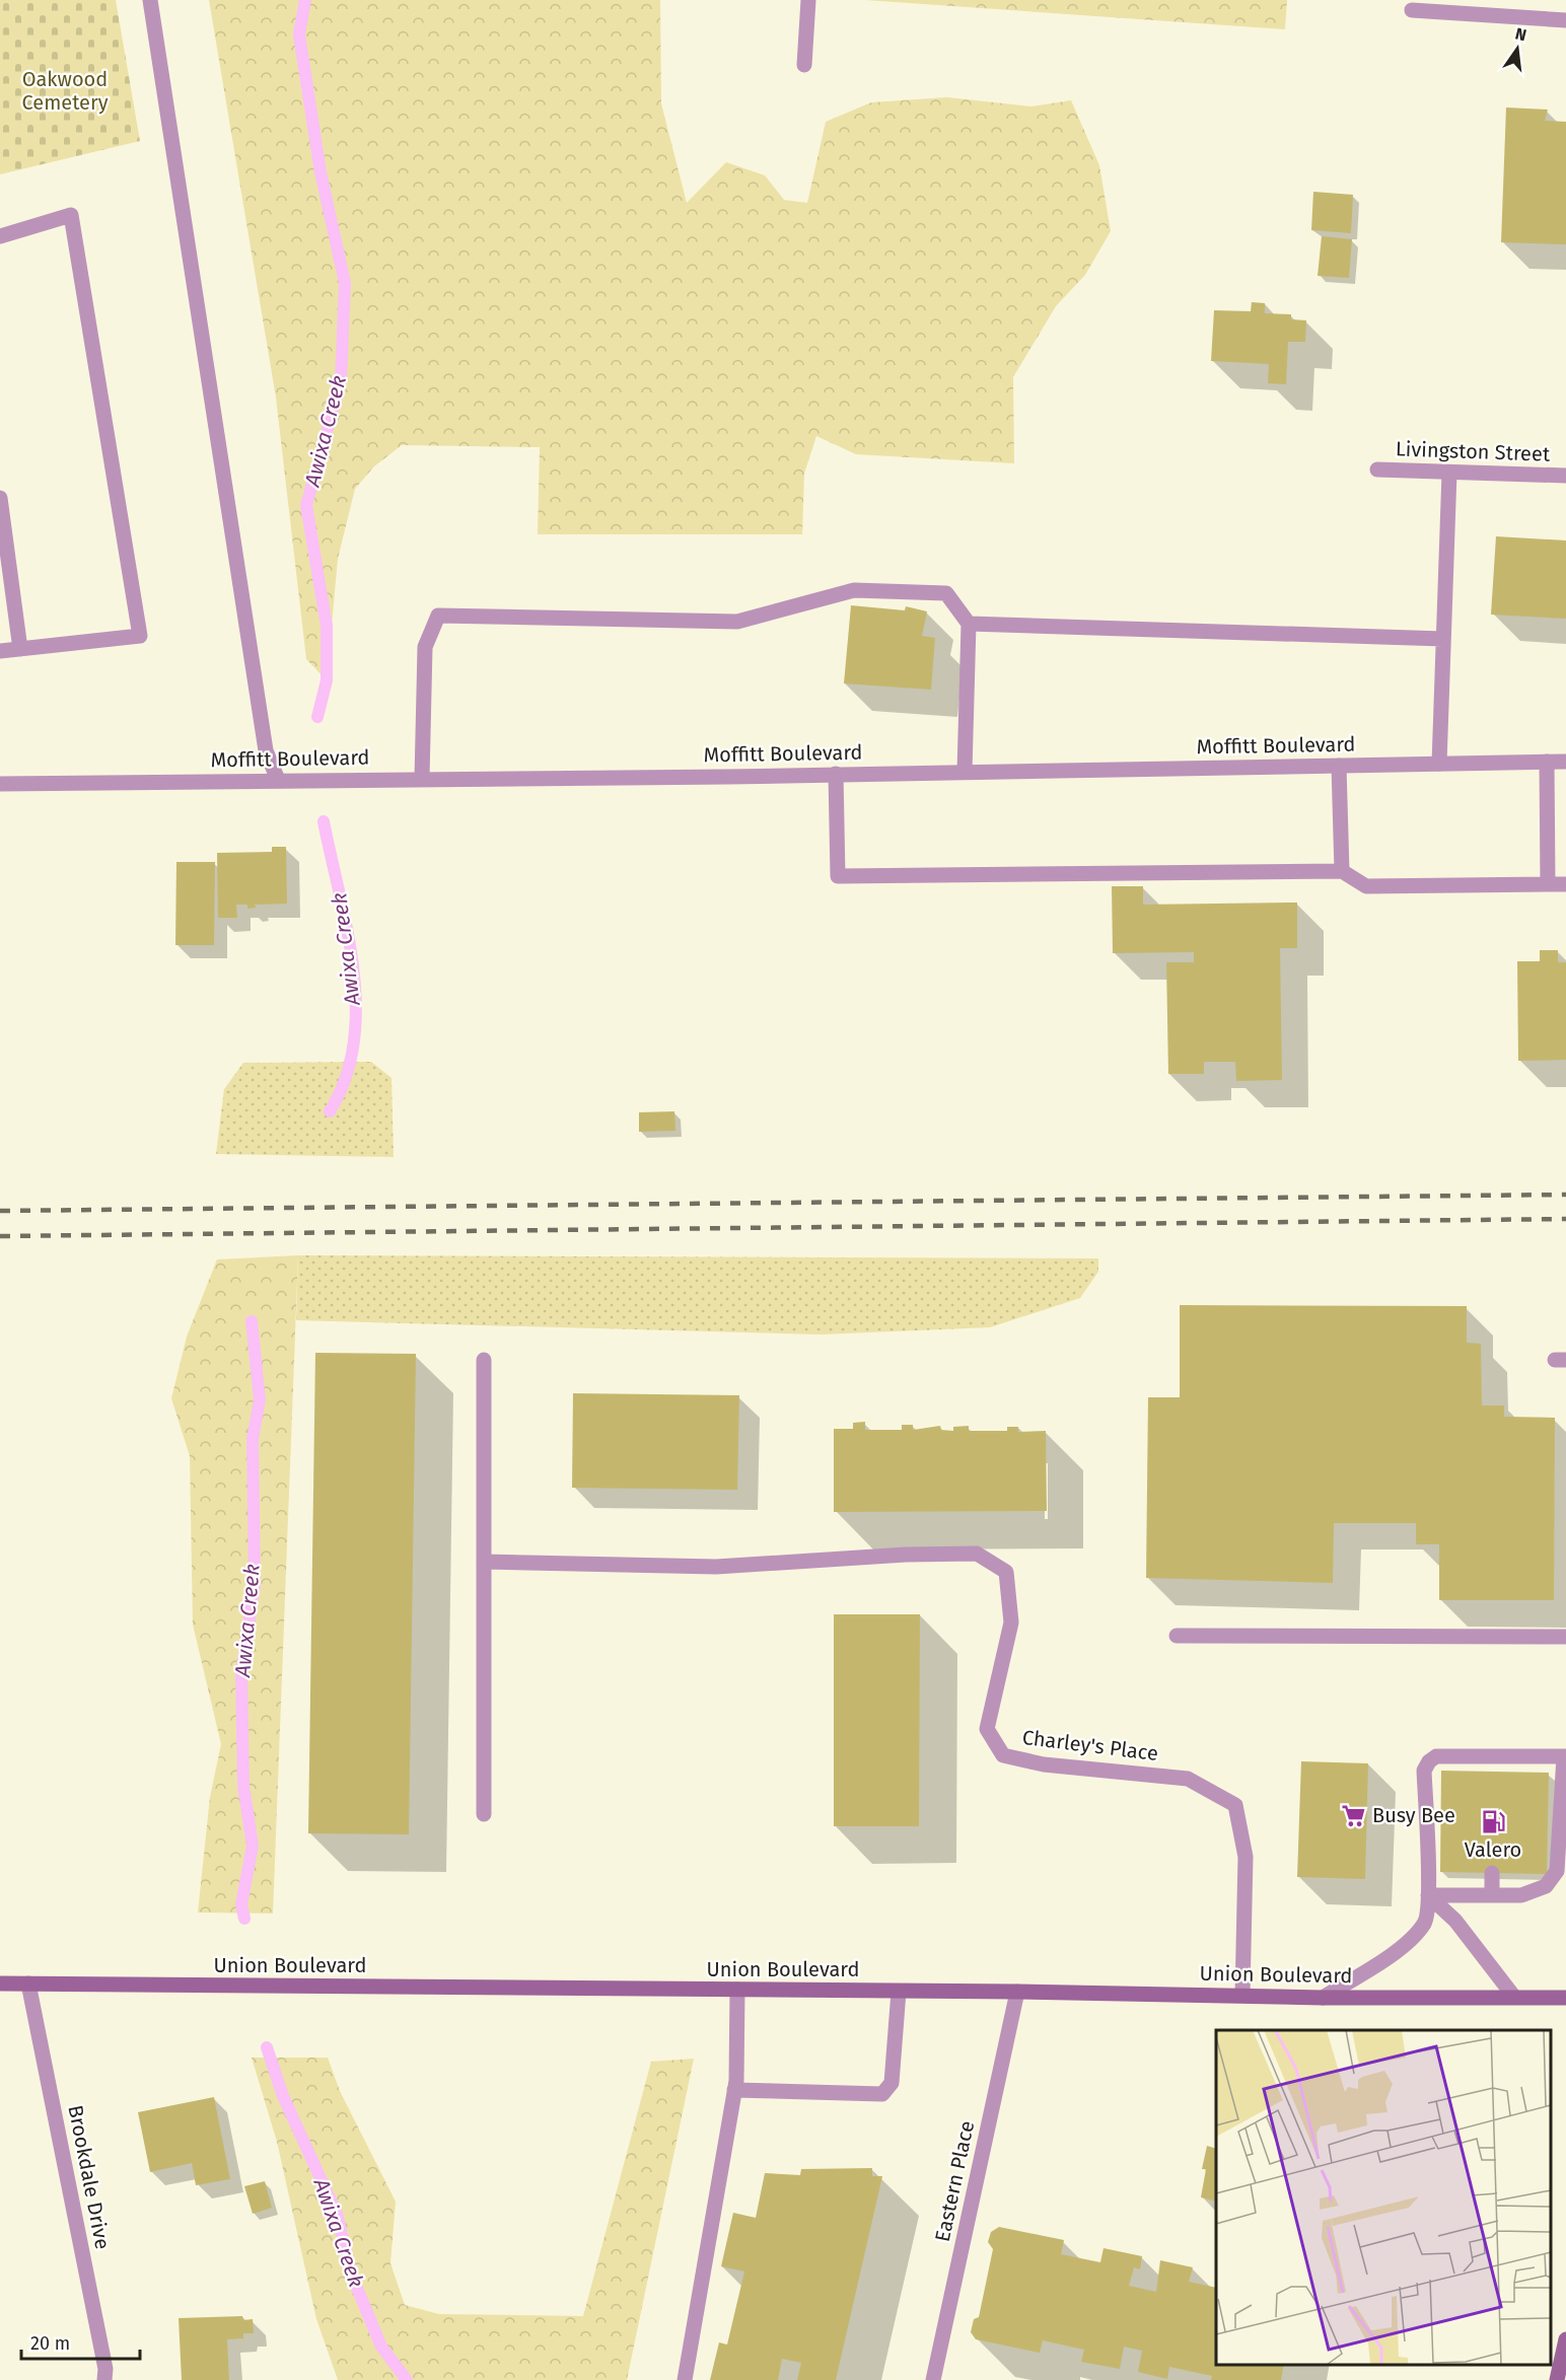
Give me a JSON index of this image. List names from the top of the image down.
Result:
{
  "streets": {
    "main road": ["Union Boulevard"],
    "street": [
      "Livingston Street",
      "Moffitt Boulevard",
      "Charley's Place",
      "Brookdale Drive",
      "Eastern Place"
    ]
  },
  "crossings": [
    ["Charley's Place", "Union Boulevard"],
    ["Union Boulevard", "Brookdale Drive"],
    ["Union Boulevard", "Eastern Place"]
  ],
  "water": ["Awixa Creek"],
  "parks": ["Oakwood Cemetery"],
  "places": {
    "supermarket": ["Busy Bee"],
    "fuel station": ["Valero"]
  },
  "scale_bar": "20 m",
  "north": "top"
}
